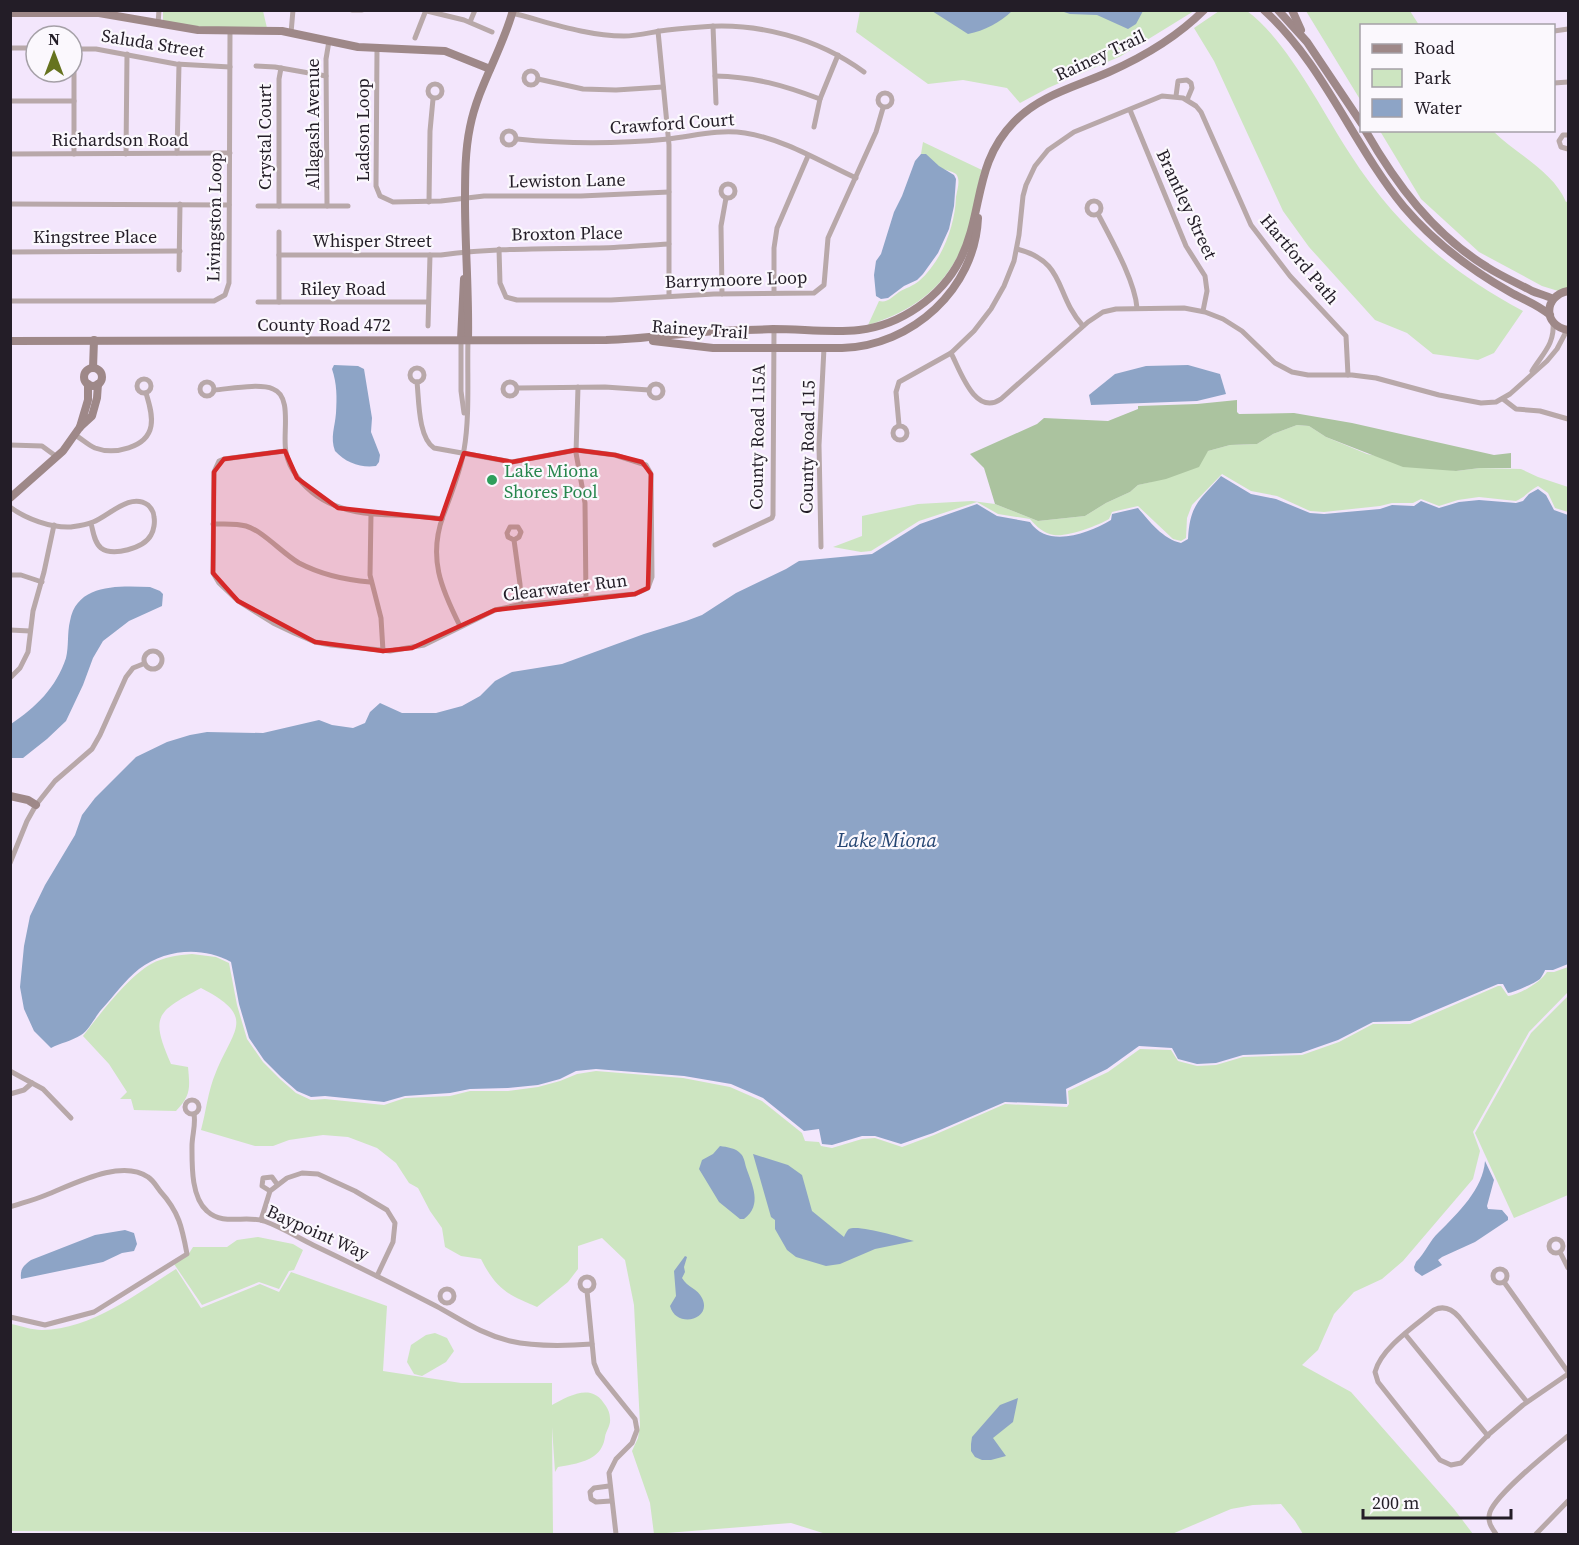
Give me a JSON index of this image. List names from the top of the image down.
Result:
{
  "streets": {
    "street": [
      "Saluda Street",
      "Rainey Trail",
      "Crawford Court",
      "Allagash Avenue",
      "Ladson Loop",
      "Crystal Court",
      "Richardson Road",
      "Lewiston Lane",
      "Brantley Street",
      "Livingston Loop",
      "Broxton Place",
      "Kingstree Place",
      "Whisper Street",
      "Hartford Path",
      "Barrymoore Loop",
      "Riley Road",
      "County Road 472",
      "County Road 115A",
      "County Road 115",
      "Clearwater Run",
      "Baypoint Way"
    ]
  },
  "crossings": [
    ["Saluda Street", "Livingston Loop"],
    ["Rainey Trail", "County Road 472"],
    ["Rainey Trail", "County Road 115A"],
    ["Rainey Trail", "County Road 115"],
    ["Crawford Court", "Barrymoore Loop"],
    ["Ladson Loop", "Lewiston Lane"],
    ["Richardson Road", "Livingston Loop"],
    ["Brantley Street", "Hartford Path"],
    ["Broxton Place", "Whisper Street"],
    ["Broxton Place", "Barrymoore Loop"]
  ],
  "water": ["Lake Miona"],
  "places": ["Lake Miona Shores Pool"],
  "legend": ["Road", "Park", "Water"],
  "scale_bar": "200 m",
  "north": "top"
}
